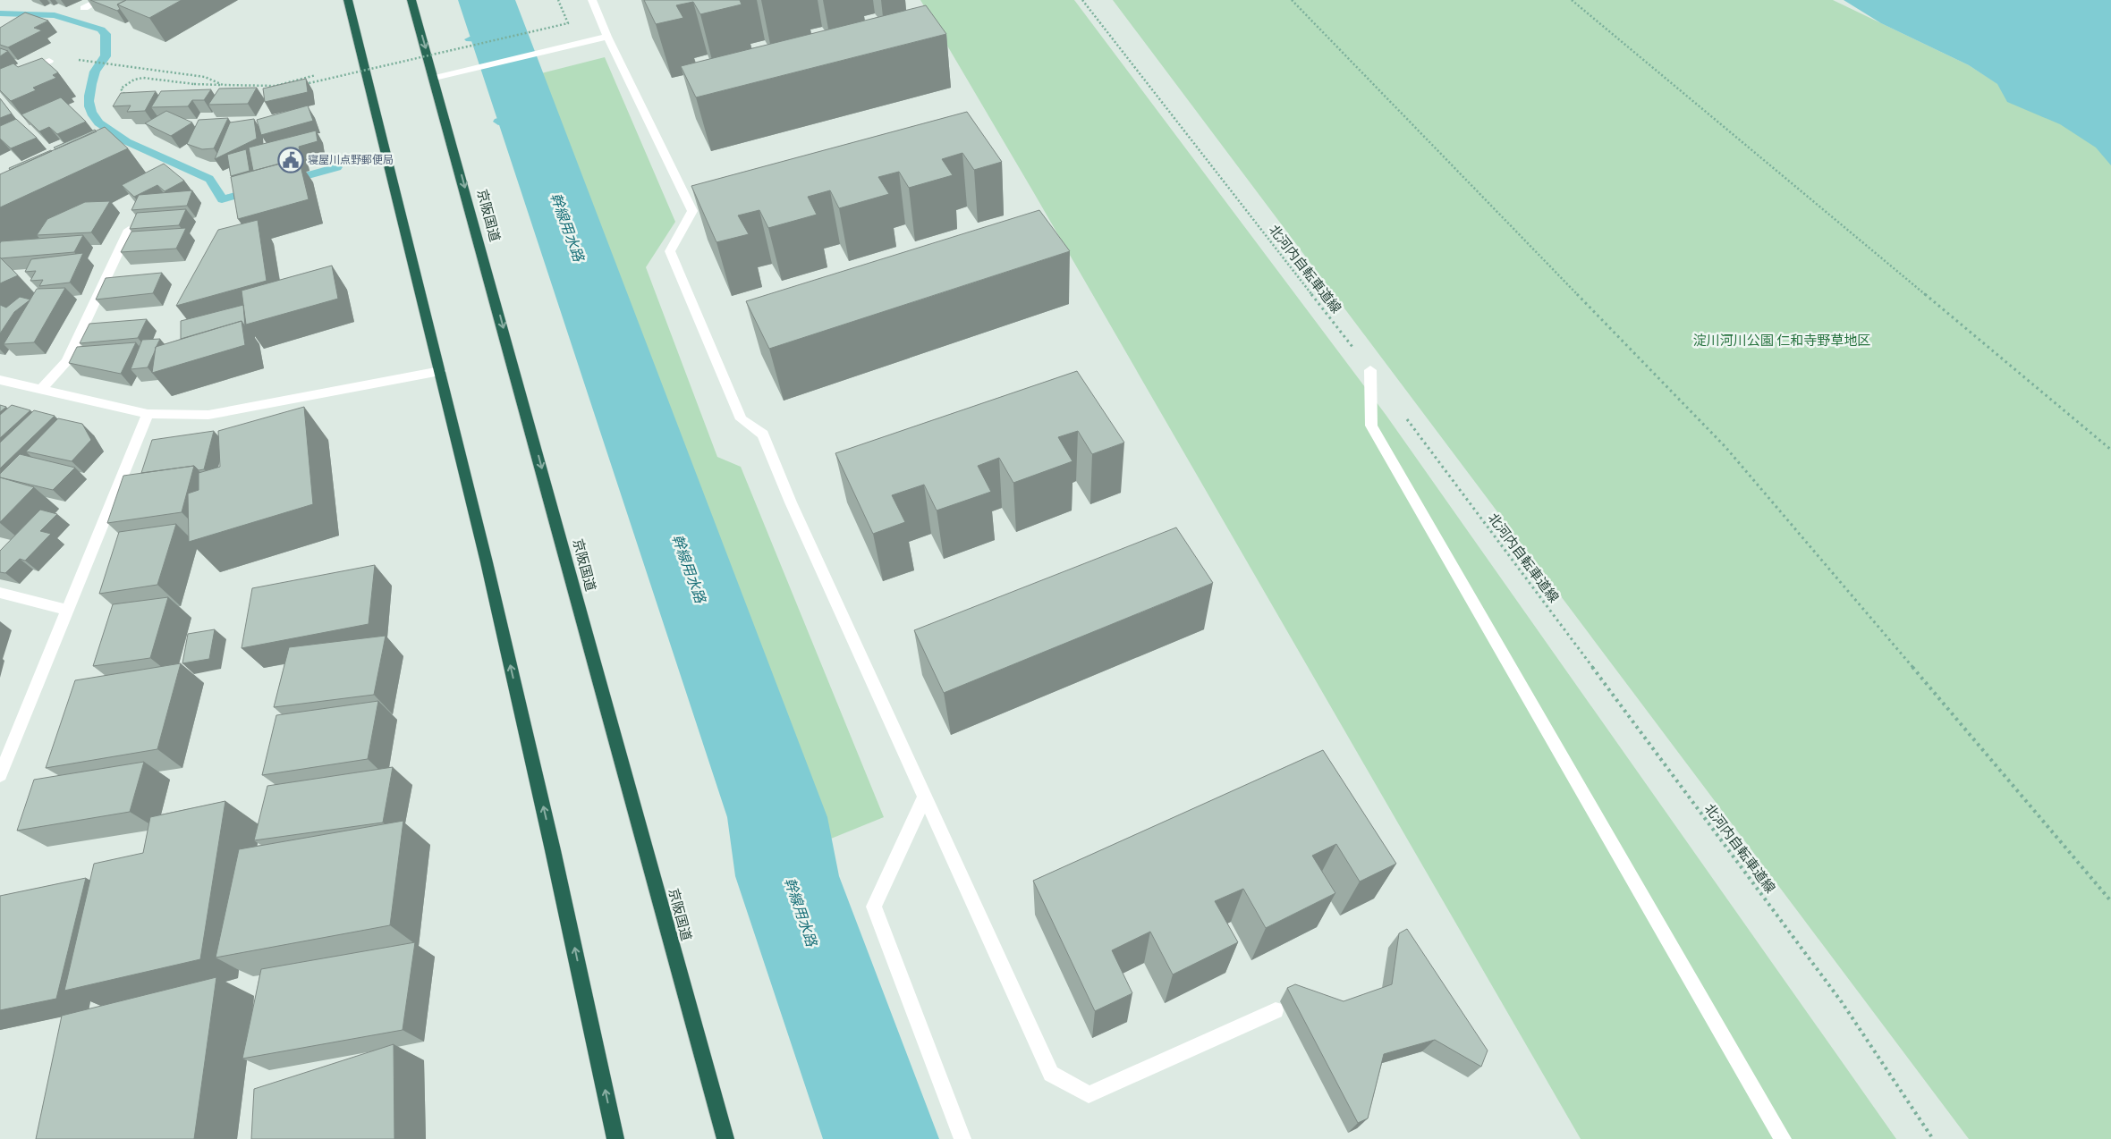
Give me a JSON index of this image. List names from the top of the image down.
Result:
{
  "streets": {
    "highway": ["京阪国道"],
    "path": ["北河内自転車道線"]
  },
  "water": ["幹線用水路"],
  "parks": ["淀川河川公園 仁和寺野草地区"],
  "places": {
    "public building": ["寝屋川点野郵便局"]
  }
}
